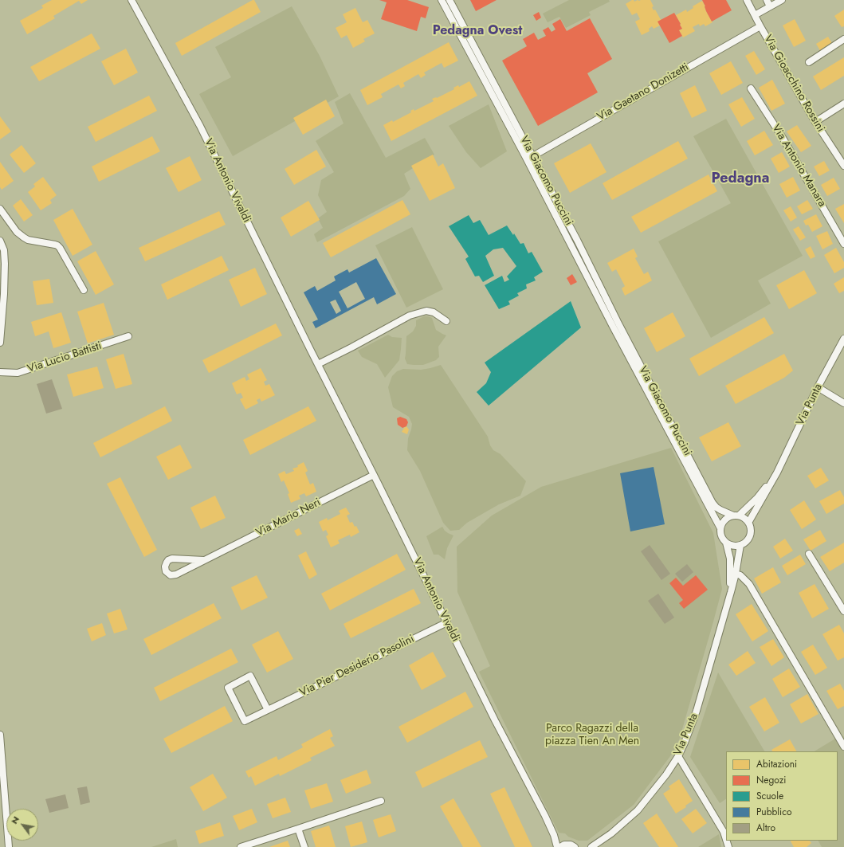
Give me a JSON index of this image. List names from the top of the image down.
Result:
{
  "streets": {
    "street": [
      "Via Gioacchino Rossini",
      "Via Gaetano Donizetti",
      "Via Antonio Manara",
      "Via Antonio Vivaldi",
      "Via Giacomo Puccini",
      "Via Lucio Battisti",
      "Via Punta",
      "Via Mario Neri",
      "Via Pier Desiderio Pasolini"
    ]
  },
  "crossings": [
    ["Via Gioacchino Rossini", "Via Gaetano Donizetti"],
    ["Via Gaetano Donizetti", "Via Giacomo Puccini"],
    ["Via Antonio Vivaldi", "Via Mario Neri"],
    ["Via Antonio Vivaldi", "Via Pier Desiderio Pasolini"],
    ["Via Giacomo Puccini", "Via Punta"]
  ],
  "districts": ["Pedagna Ovest", "Pedagna"],
  "parks": ["Parco Ragazzi della piazza Tien An Men"],
  "legend": [
    "Abitazioni",
    "Negozi",
    "Scuole",
    "Pubblico",
    "Altro"
  ],
  "north": "top left"
}
